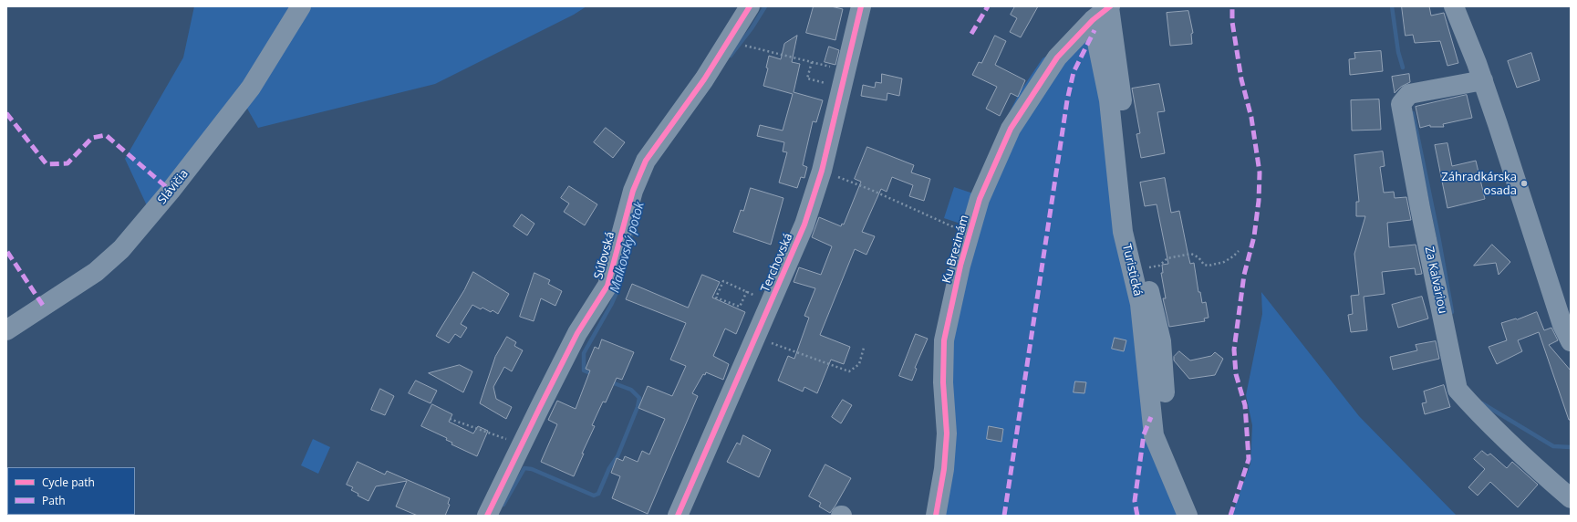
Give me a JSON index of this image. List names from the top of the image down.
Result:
{
  "streets": {
    "street": [
      "Slávičia",
      "Ku Brezinám",
      "Súľovská",
      "Terchovská",
      "Turistická",
      "Za Kalváriou"
    ]
  },
  "crossings": [
    ["Ku Brezinám", "Turistická"]
  ],
  "water": ["Malkovský potok"],
  "places": ["Záhradkárska osada"],
  "legend": ["Cycle path", "Path"]
}
